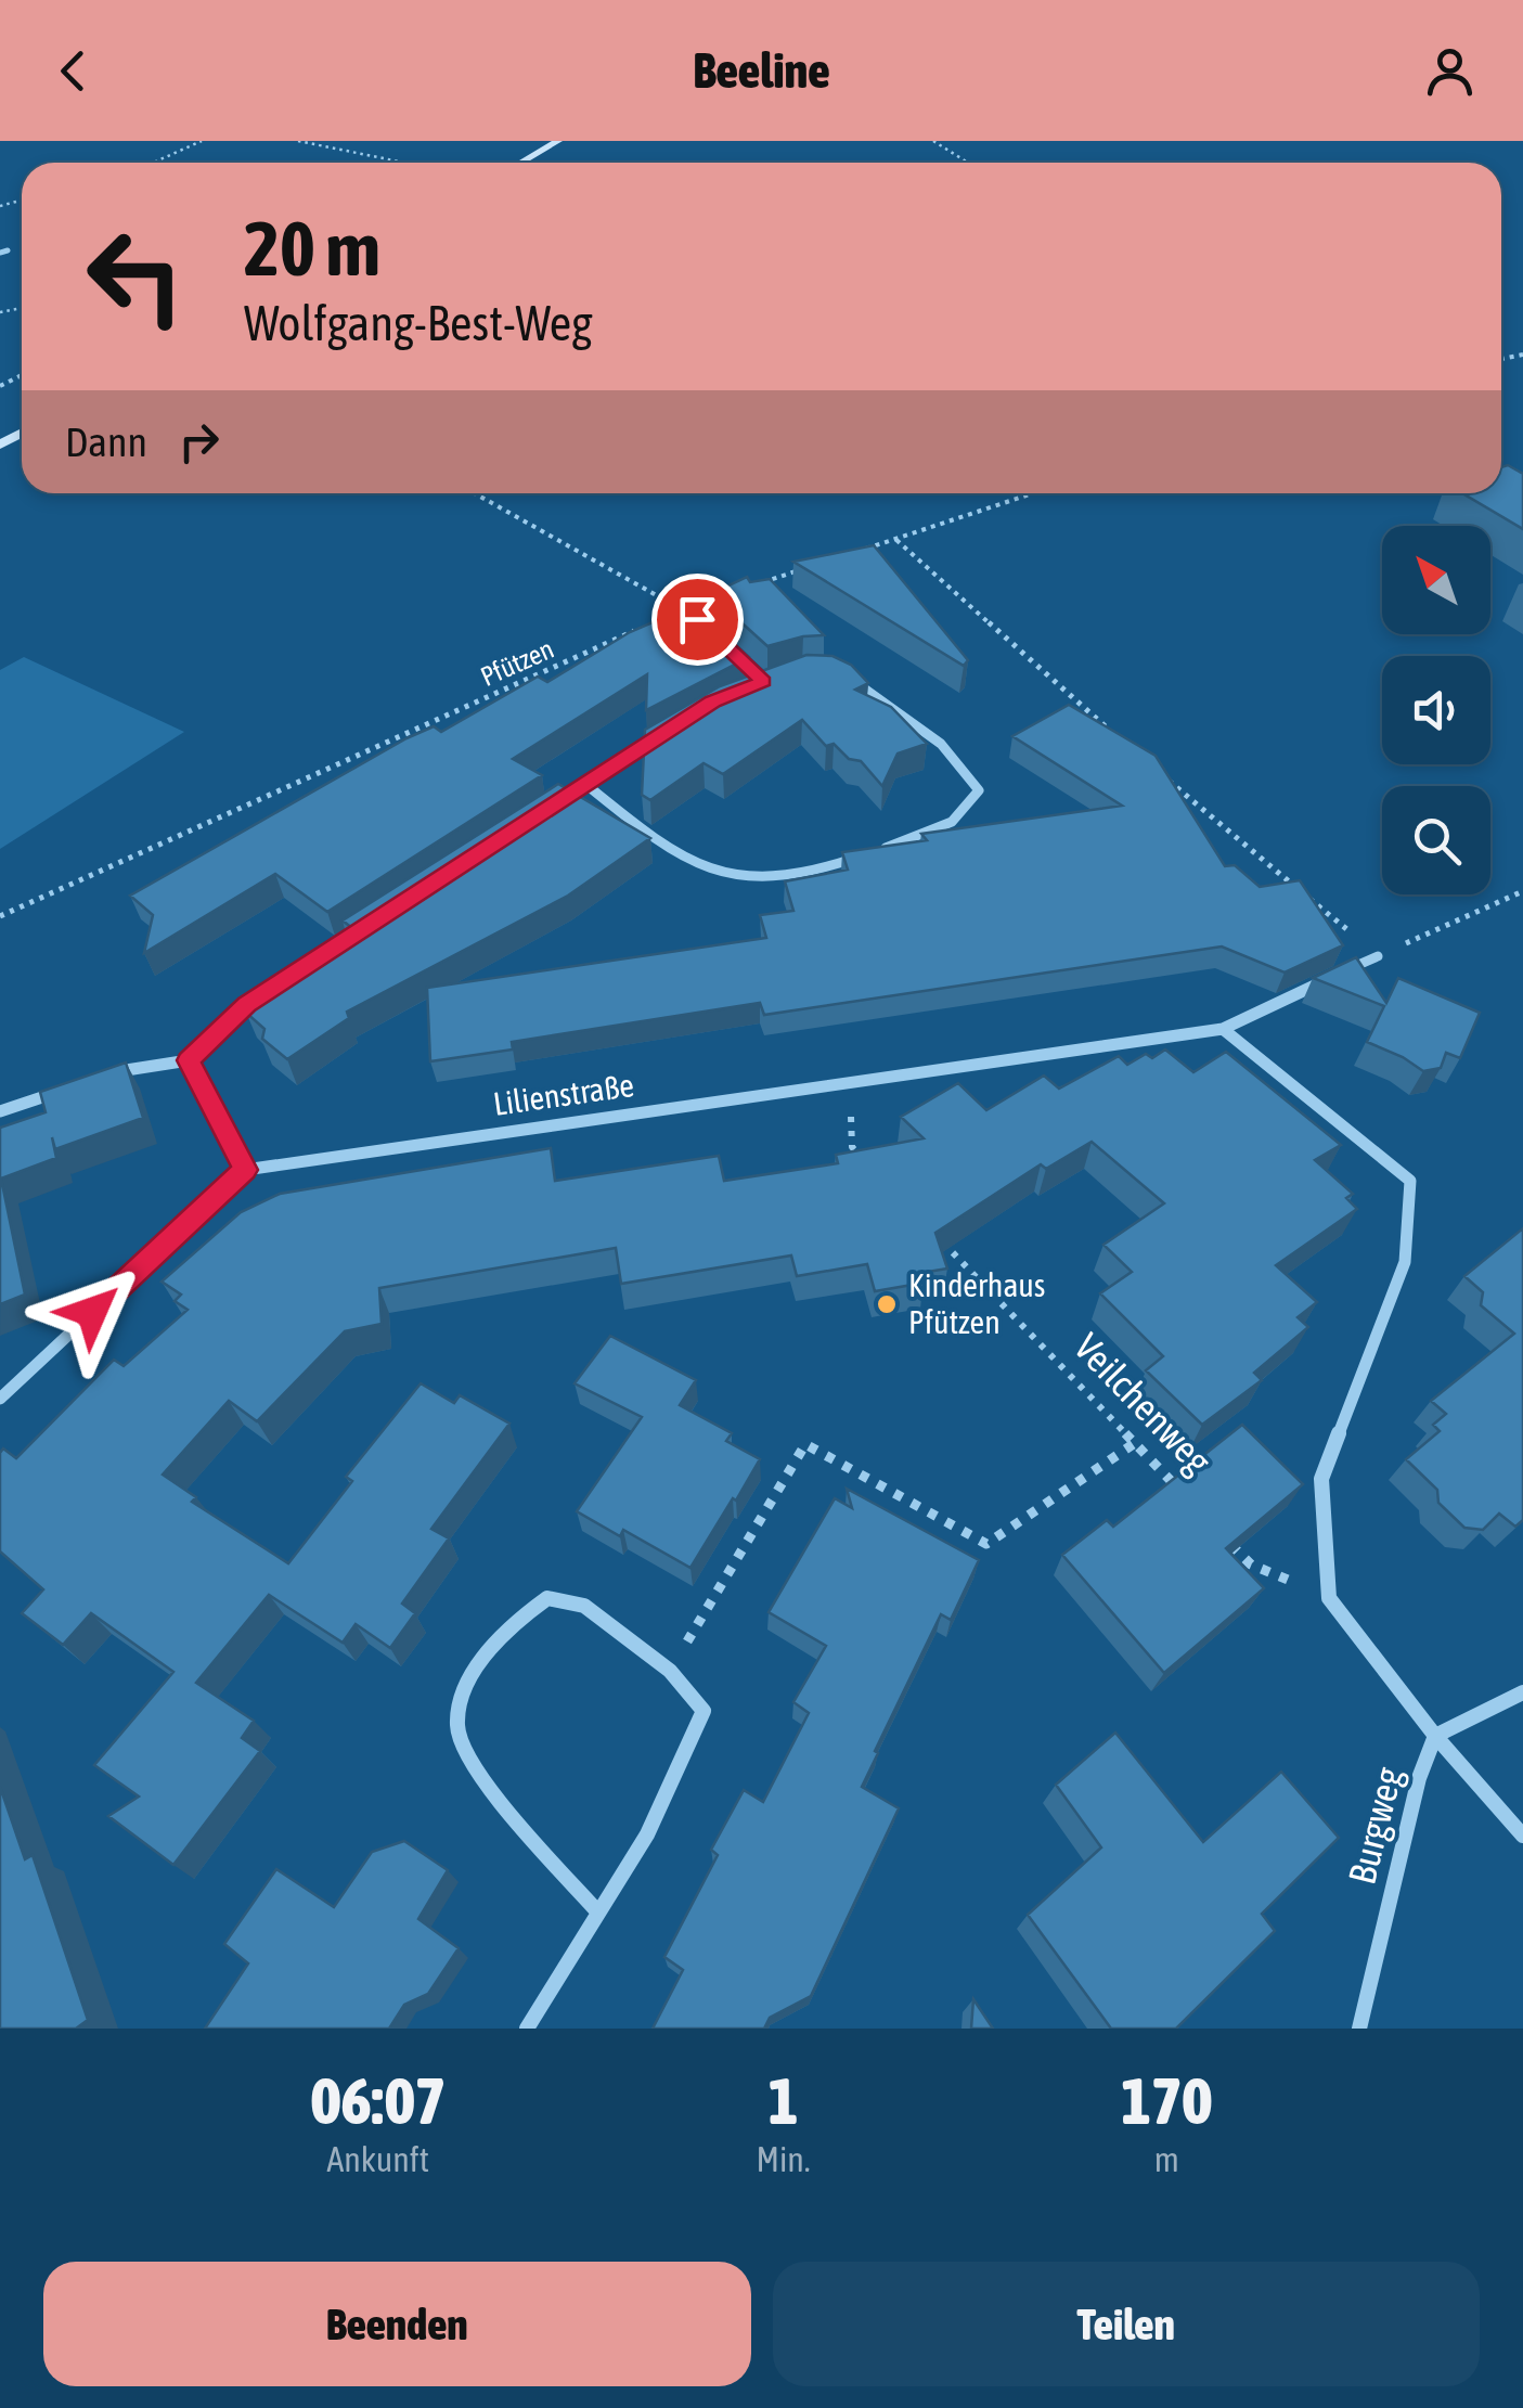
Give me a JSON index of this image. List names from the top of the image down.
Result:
{
  "streets": {
    "street": ["Lilienstraße", "Burgweg"],
    "path": ["Pfützen", "Veilchenweg"]
  },
  "places": ["Kinderhaus Pfützen"],
  "north": "top left",
  "page": {
    "header": "Beeline",
    "turn": ["20 m", "Wolfgang-Best-Weg"],
    "then": "Dann",
    "eta": [
      "06:07",
      "Ankunft",
      "1",
      "Min.",
      "170",
      "m"
    ],
    "buttons": ["Beenden", "Teilen"]
  }
}
